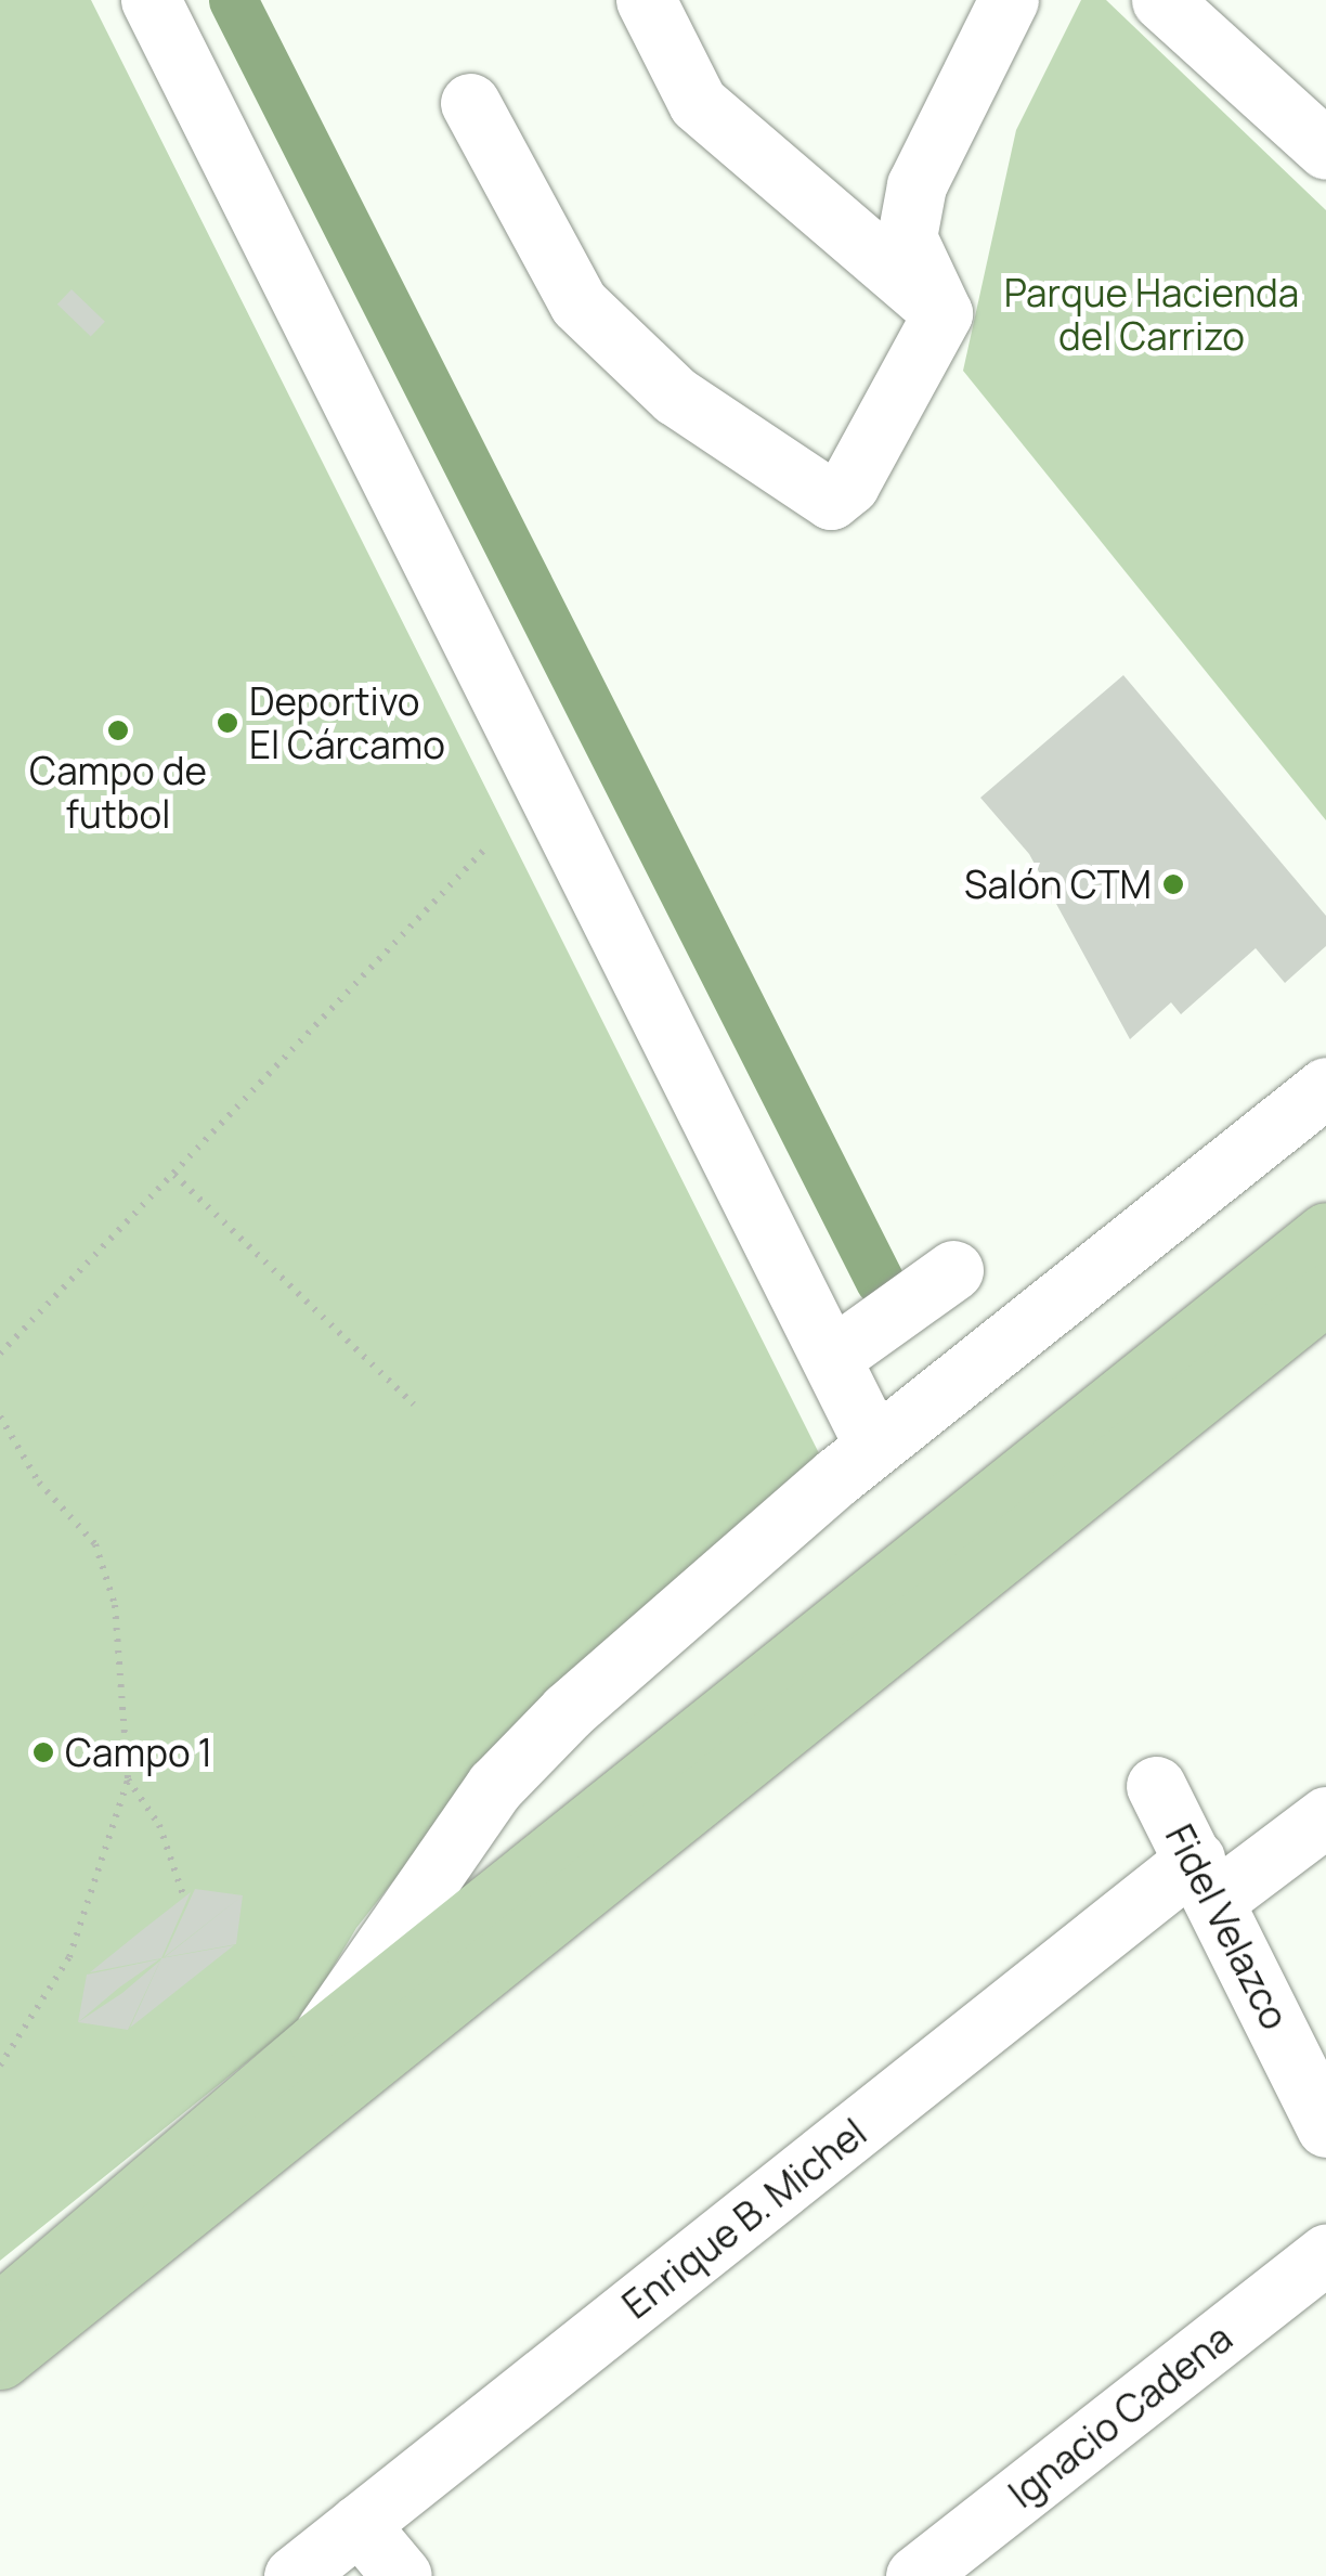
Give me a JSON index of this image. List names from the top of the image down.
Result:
{
  "streets": {
    "street": ["Fidel Velazco", "Enrique B. Michel", "Ignacio Cadena"]
  },
  "crossings": [
    ["Fidel Velazco", "Enrique B. Michel"]
  ],
  "parks": ["Parque Hacienda del Carrizo"],
  "places": [
    "Deportivo El Cárcamo",
    "Campo de futbol",
    "Salón CTM",
    "Campo 1"
  ]
}
